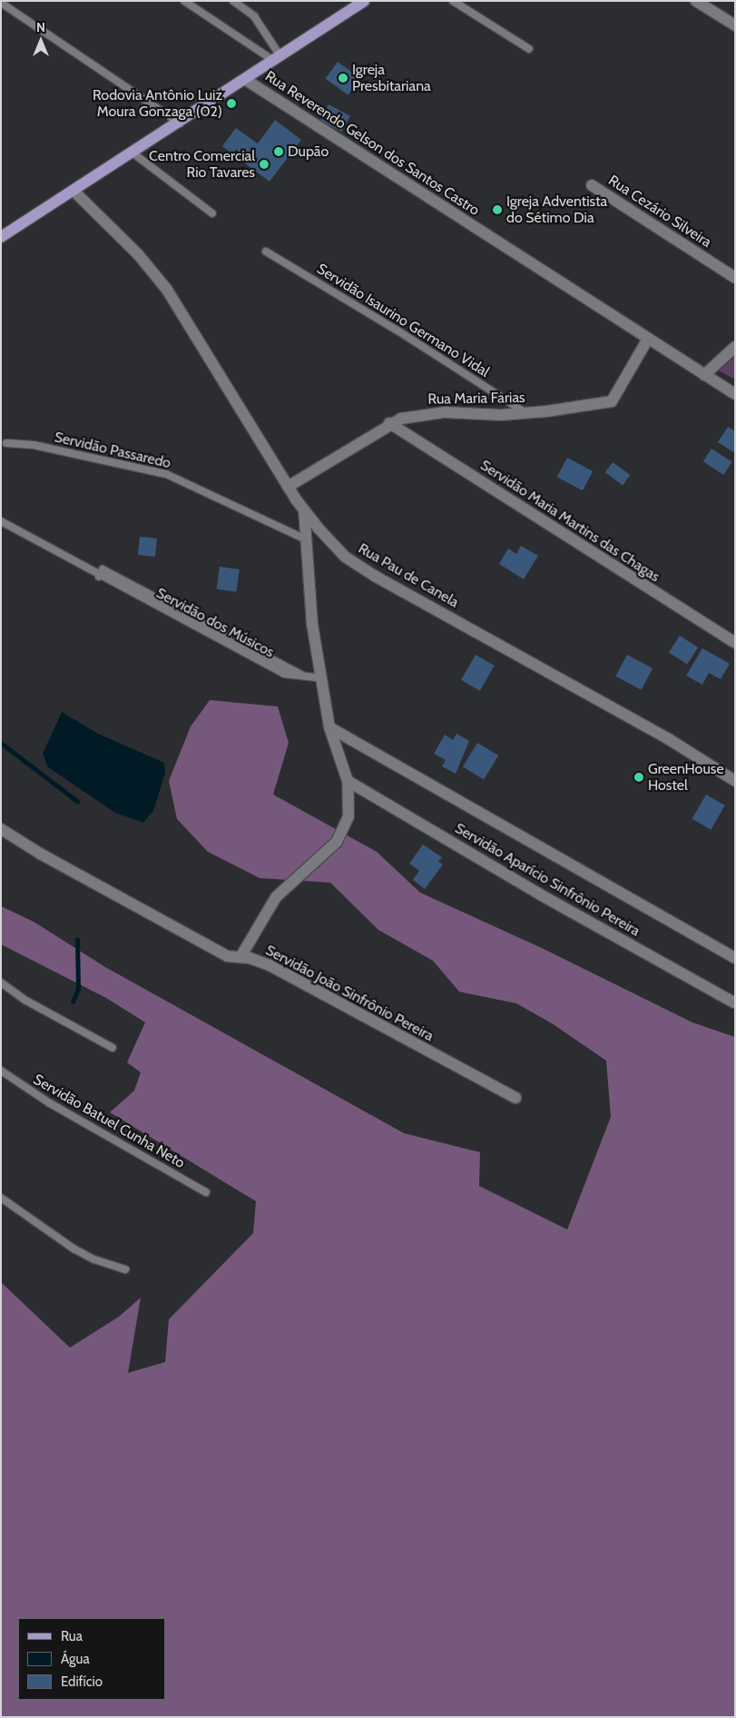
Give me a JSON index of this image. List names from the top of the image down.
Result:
{
  "streets": {
    "street": [
      "Rua Reverendo Gelson dos Santos Castro",
      "Rua Cezário Silveira",
      "Rua Maria Farias",
      "Servidão Maria Martins das Chagas",
      "Rua Pau de Canela",
      "Servidão Aparício Sinfrônio Pereira",
      "Servidão João Sinfrônio Pereira"
    ],
    "lane": [
      "Servidão Isaurino Germano Vidal",
      "Servidão Passaredo",
      "Servidão dos Músicos",
      "Servidão Batuel Cunha Neto"
    ]
  },
  "crossings": [
    ["Rua Reverendo Gelson dos Santos Castro", "Rua Maria Farias"],
    ["Servidão Isaurino Germano Vidal", "Rua Maria Farias"],
    ["Rua Maria Farias", "Servidão Maria Martins das Chagas"],
    ["Rua Maria Farias", "Rua Pau de Canela"]
  ],
  "places": [
    "Igreja Presbitariana",
    "Rodovia Antônio Luiz Moura Gonzaga (02)",
    "Dupão",
    "Centro Comercial Rio Tavares",
    "Igreja Adventista do Sétimo Dia",
    "GreenHouse Hostel"
  ],
  "legend": ["Rua", "Água", "Edifício"],
  "north": "top"
}
